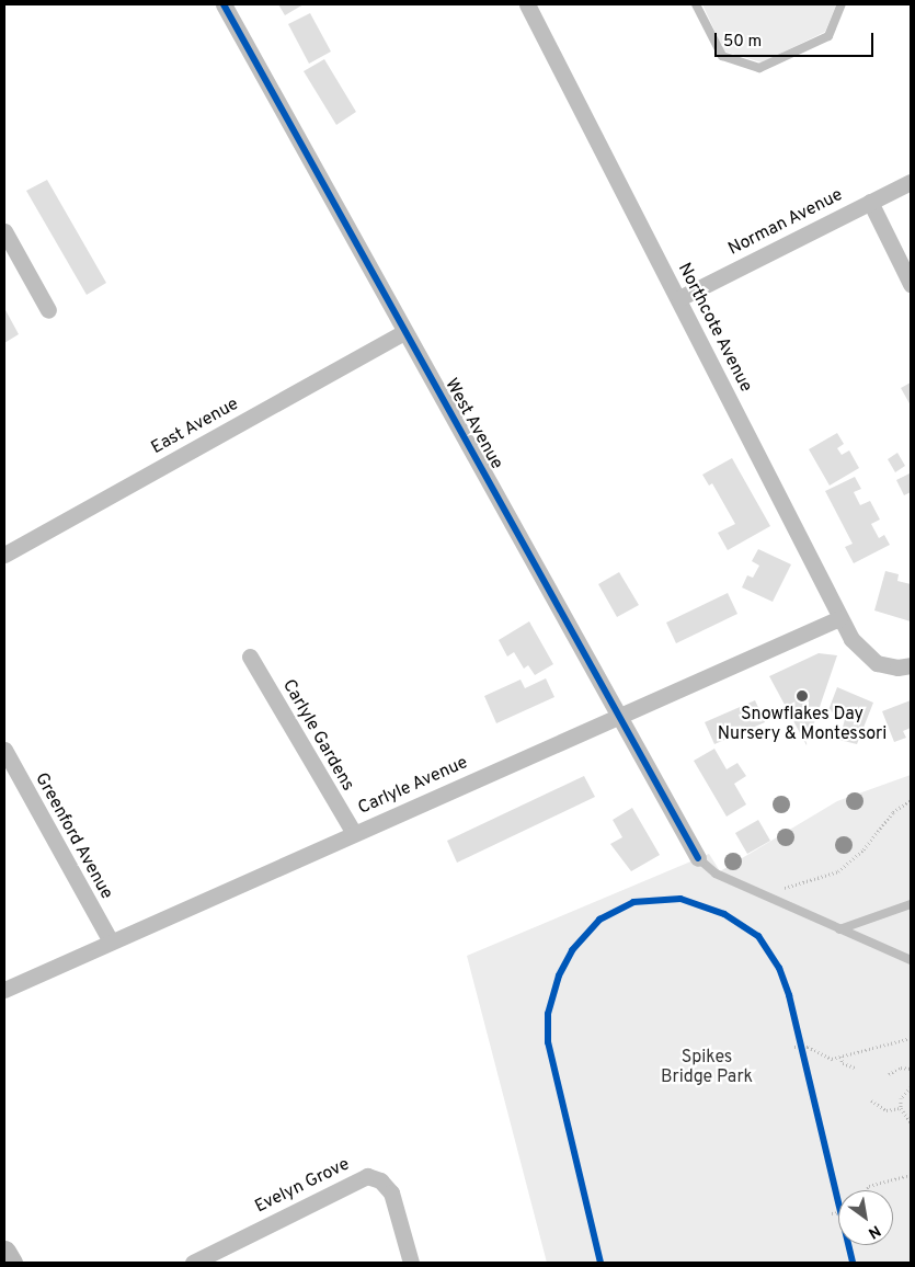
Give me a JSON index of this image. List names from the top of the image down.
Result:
{
  "streets": {
    "street": [
      "Norman Avenue",
      "Northcote Avenue",
      "West Avenue",
      "East Avenue",
      "Carlyle Gardens",
      "Carlyle Avenue",
      "Greenford Avenue",
      "Evelyn Grove"
    ]
  },
  "crossings": [
    ["Norman Avenue", "Northcote Avenue"],
    ["Northcote Avenue", "Carlyle Avenue"],
    ["West Avenue", "East Avenue"],
    ["West Avenue", "Carlyle Avenue"],
    ["Carlyle Gardens", "Carlyle Avenue"],
    ["Carlyle Avenue", "Greenford Avenue"]
  ],
  "parks": ["Spikes Bridge Park"],
  "places": ["Snowflakes Day Nursery & Montessori"],
  "scale_bar": "50 m",
  "north": "bottom right"
}
